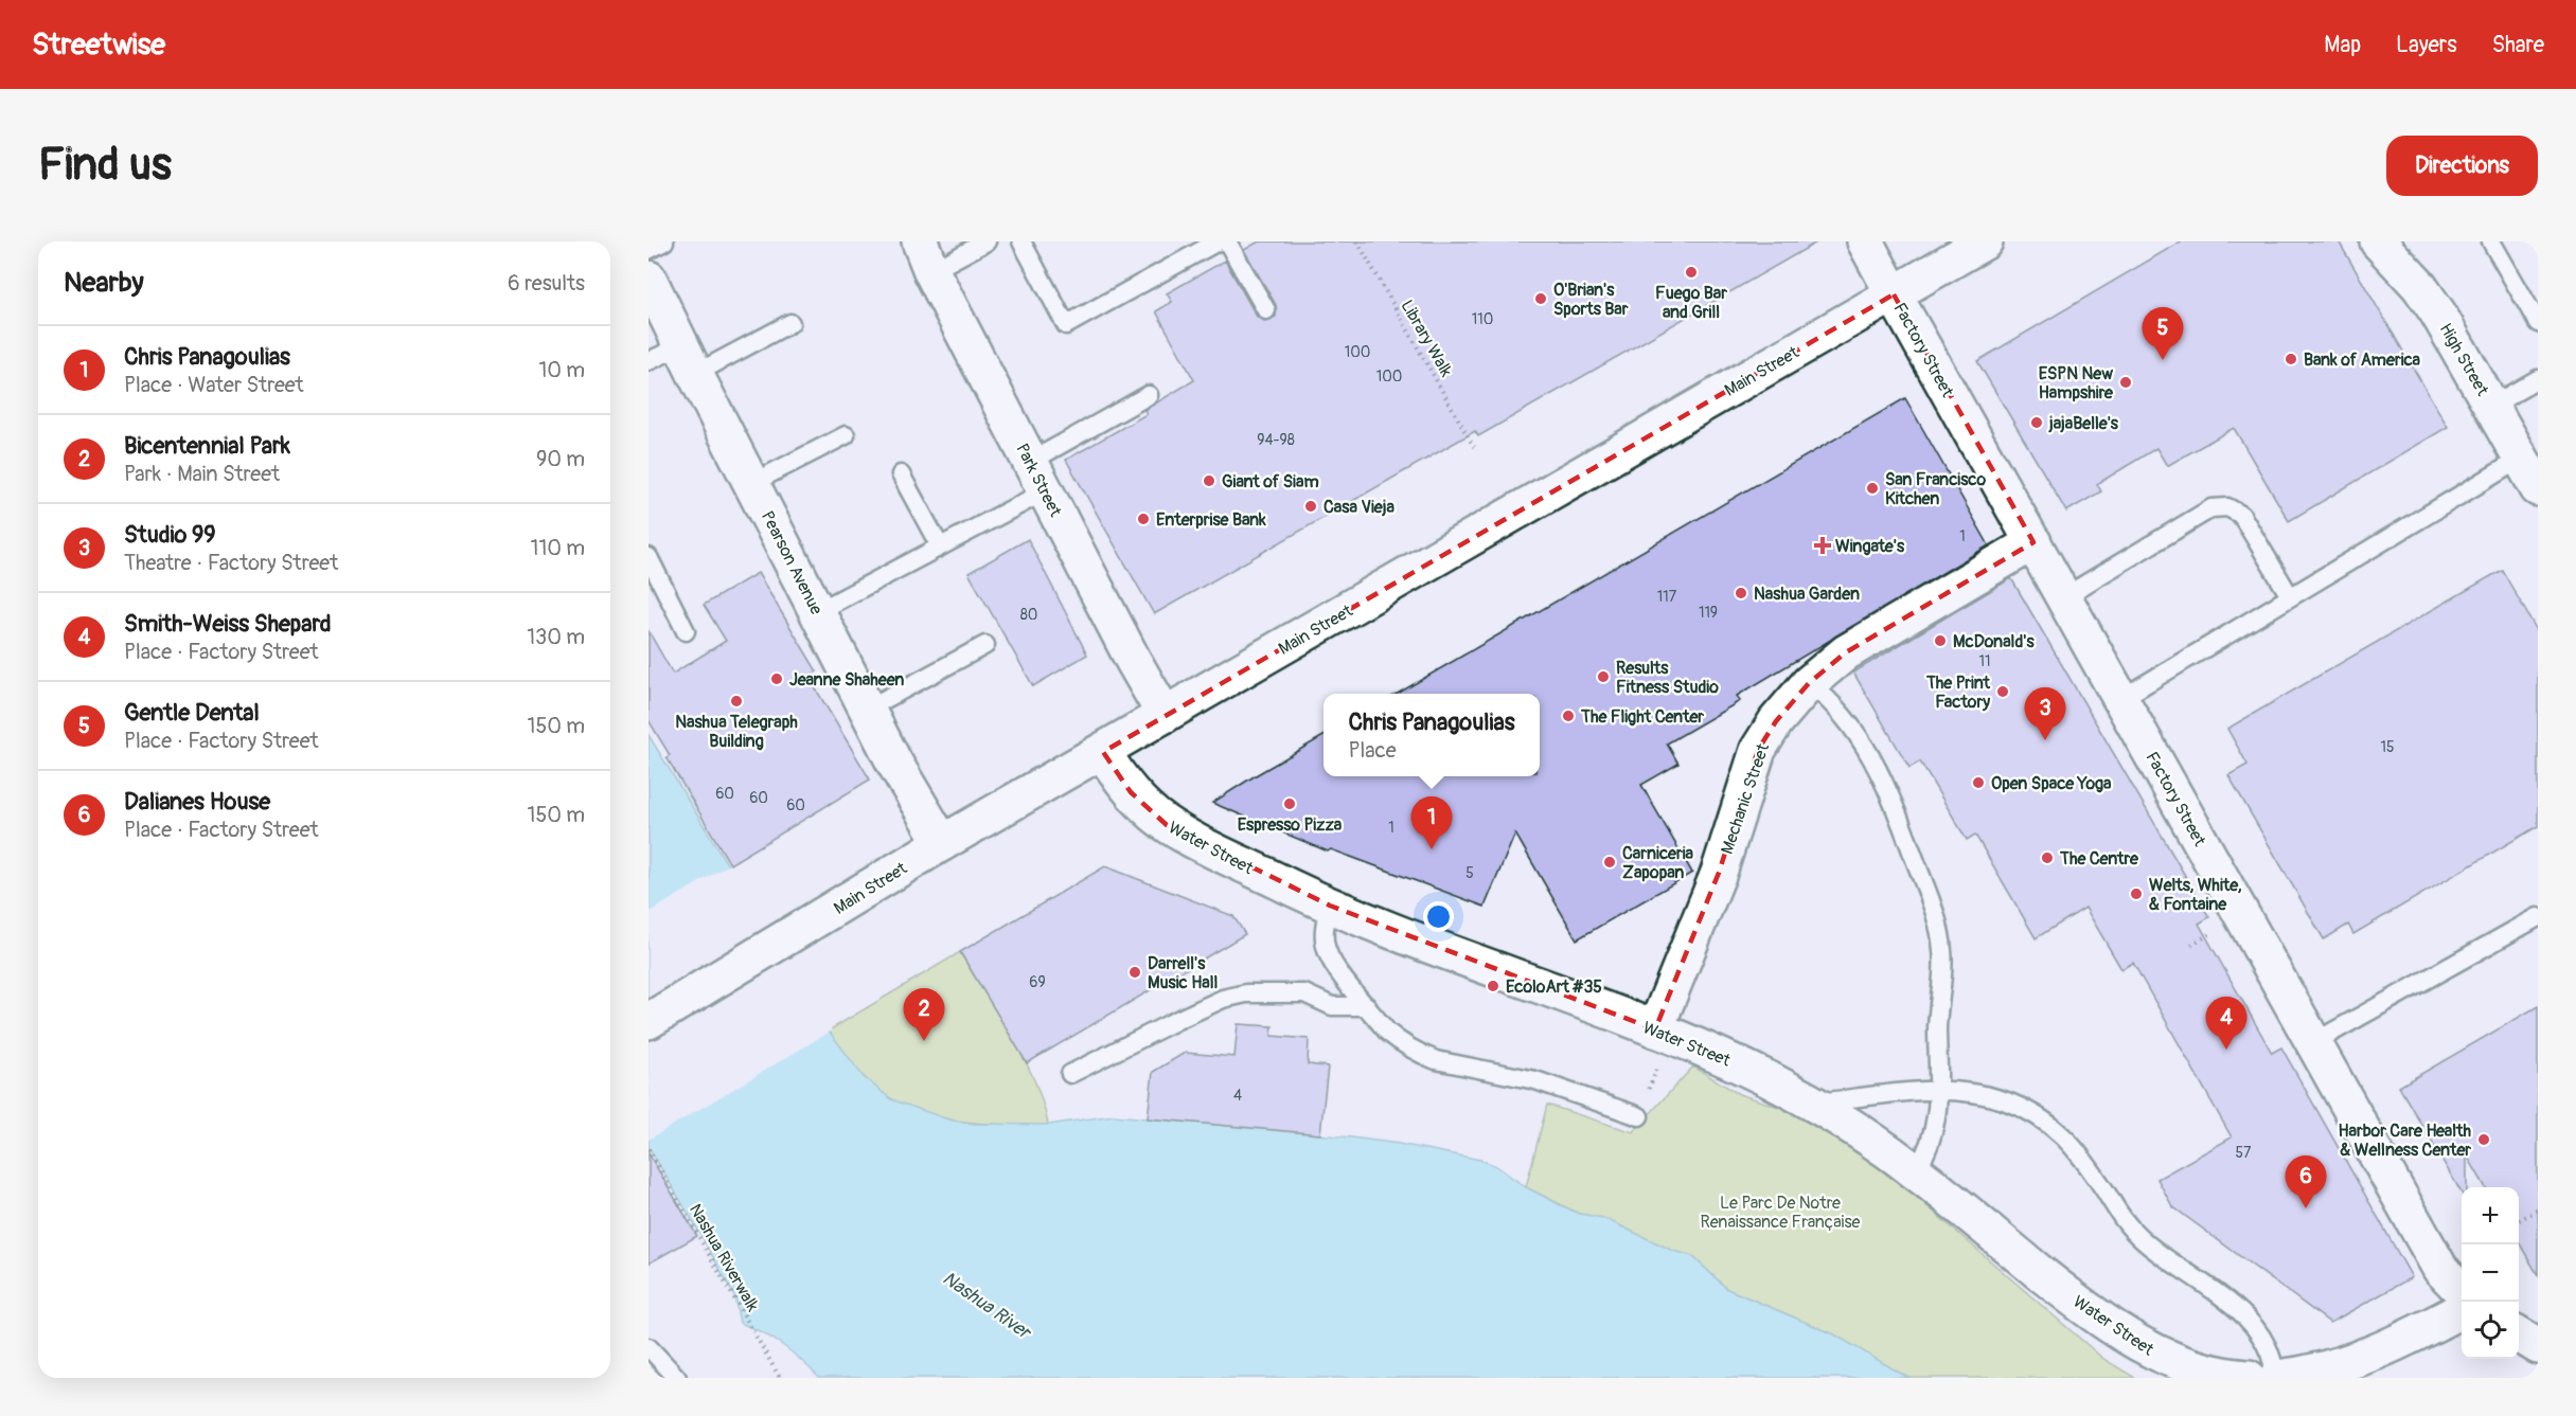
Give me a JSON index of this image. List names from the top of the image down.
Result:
{
  "streets": {
    "street": [
      "Factory Street",
      "High Street",
      "Main Street",
      "Park Street",
      "Pearson Avenue",
      "Mechanic Street",
      "Water Street"
    ],
    "path": ["Library Walk", "Nashua Riverwalk"]
  },
  "crossings": [
    ["Factory Street", "Main Street"],
    ["Factory Street", "Mechanic Street"],
    ["Main Street", "Park Street"],
    ["Main Street", "Pearson Avenue"],
    ["Main Street", "Water Street"],
    ["Mechanic Street", "Water Street"]
  ],
  "water": ["Nashua River"],
  "parks": ["Le Parc De Notre Renaissance Française"],
  "places": {
    "other": [
      "Fuego Bar and Grill",
      "O'Brian's Sports Bar",
      "Bank of America",
      "ESPN New Hampshire",
      "jajaBelle's",
      "Giant of Siam",
      "San Francisco Kitchen",
      "Casa Vieja",
      "Enterprise Bank",
      "Nashua Garden",
      "McDonald's",
      "Results Fitness Studio",
      "Jeanne Shaheen",
      "The Print Factory",
      "Nashua Telegraph Building",
      "The Flight Center",
      "Open Space Yoga",
      "Espresso Pizza",
      "The Centre",
      "Carniceria Zapopan",
      "Welts, White, & Fontaine",
      "Darrell's Music Hall",
      "EcoloArt #35",
      "Harbor Care Health & Wellness Center"
    ],
    "health": ["Wingate's"]
  },
  "house_numbers": [
    "110",
    "100",
    "100",
    "94-98",
    "1",
    "117",
    "119",
    "80",
    "11",
    "15",
    "60",
    "60",
    "60",
    "1",
    "5",
    "69",
    "4",
    "57"
  ],
  "page": {
    "header": "Streetwise",
    "nav": ["Map", "Layers", "Share"],
    "buttons": "Directions",
    "title": "Find us",
    "heading": ["Nearby", "6 results"],
    "pins": [
      "5",
      "3",
      "1",
      "2",
      "4",
      "6"
    ],
    "list": [
      {
        "mark": "1",
        "name": "Chris Panagoulias",
        "note": "Place · Water Street",
        "value": "10 m"
      },
      {
        "mark": "2",
        "name": "Bicentennial Park",
        "note": "Park · Main Street",
        "value": "90 m"
      },
      {
        "mark": "3",
        "name": "Studio 99",
        "note": "Theatre · Factory Street",
        "value": "110 m"
      },
      {
        "mark": "4",
        "name": "Smith-Weiss Shepard",
        "note": "Place · Factory Street",
        "value": "130 m"
      },
      {
        "mark": "5",
        "name": "Gentle Dental",
        "note": "Place · Factory Street",
        "value": "150 m"
      },
      {
        "mark": "6",
        "name": "Dalianes House",
        "note": "Place · Factory Street",
        "value": "150 m"
      }
    ],
    "popup": ["Chris Panagoulias", "Place"],
    "map_buttons": ["+", "−"]
  }
}
